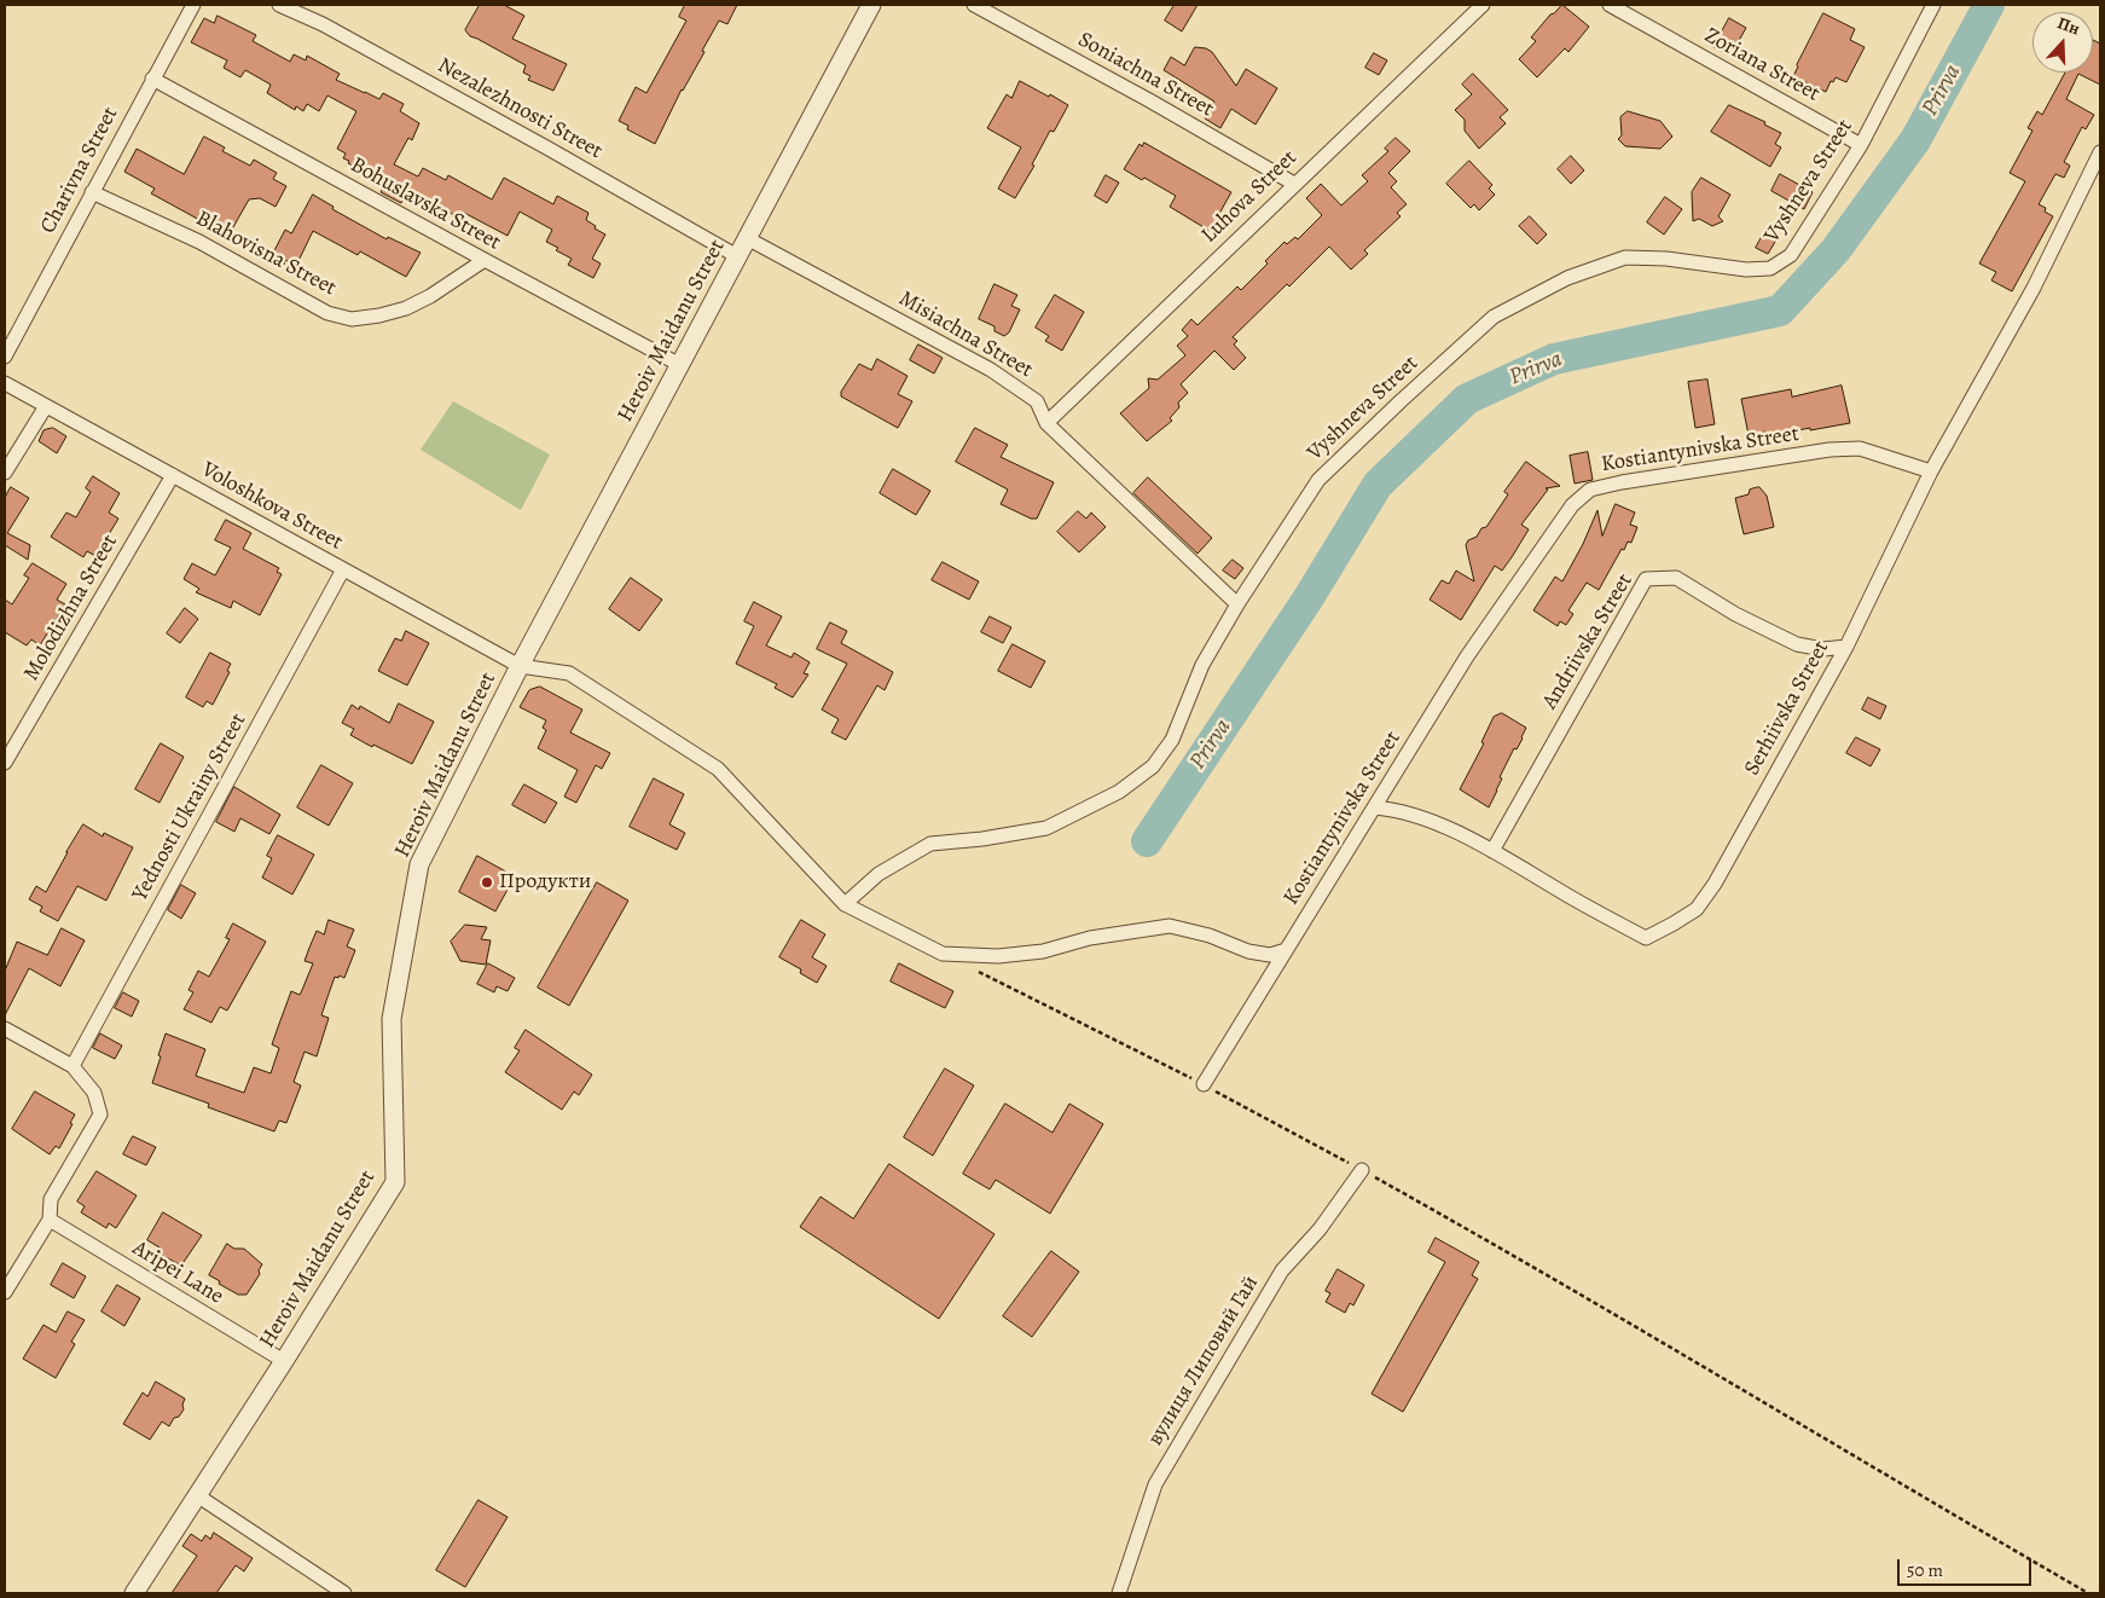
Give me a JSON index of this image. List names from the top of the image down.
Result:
{
  "streets": {
    "street": [
      "Zoriana Street",
      "Soniachna Street",
      "Nezalezhnosti Street",
      "Charivna Street",
      "Vyshneva Street",
      "Luhova Street",
      "Bohuslavska Street",
      "Blahovisna Street",
      "Heroiv Maidanu Street",
      "Misiachna Street",
      "Kostiantynivska Street",
      "Voloshkova Street",
      "Molodizhna Street",
      "Andriivska Street",
      "Serhiivska Street",
      "Yednosti Ukrainy Street",
      "Aripei Lane",
      "вулиця Липовий Гай"
    ]
  },
  "crossings": [
    ["Zoriana Street", "Vyshneva Street"],
    ["Soniachna Street", "Luhova Street"],
    ["Nezalezhnosti Street", "Heroiv Maidanu Street"],
    ["Charivna Street", "Bohuslavska Street"],
    ["Charivna Street", "Blahovisna Street"],
    ["Vyshneva Street", "Misiachna Street"],
    ["Luhova Street", "Misiachna Street"],
    ["Bohuslavska Street", "Blahovisna Street"],
    ["Bohuslavska Street", "Heroiv Maidanu Street"],
    ["Heroiv Maidanu Street", "Misiachna Street"],
    ["Heroiv Maidanu Street", "Voloshkova Street"],
    ["Heroiv Maidanu Street", "Aripei Lane"],
    ["Kostiantynivska Street", "Serhiivska Street"],
    ["Voloshkova Street", "Molodizhna Street"],
    ["Voloshkova Street", "Yednosti Ukrainy Street"],
    ["Andriivska Street", "Serhiivska Street"]
  ],
  "water": ["Prirva"],
  "places": ["Продукти"],
  "scale_bar": "50 m",
  "north": "top"
}
